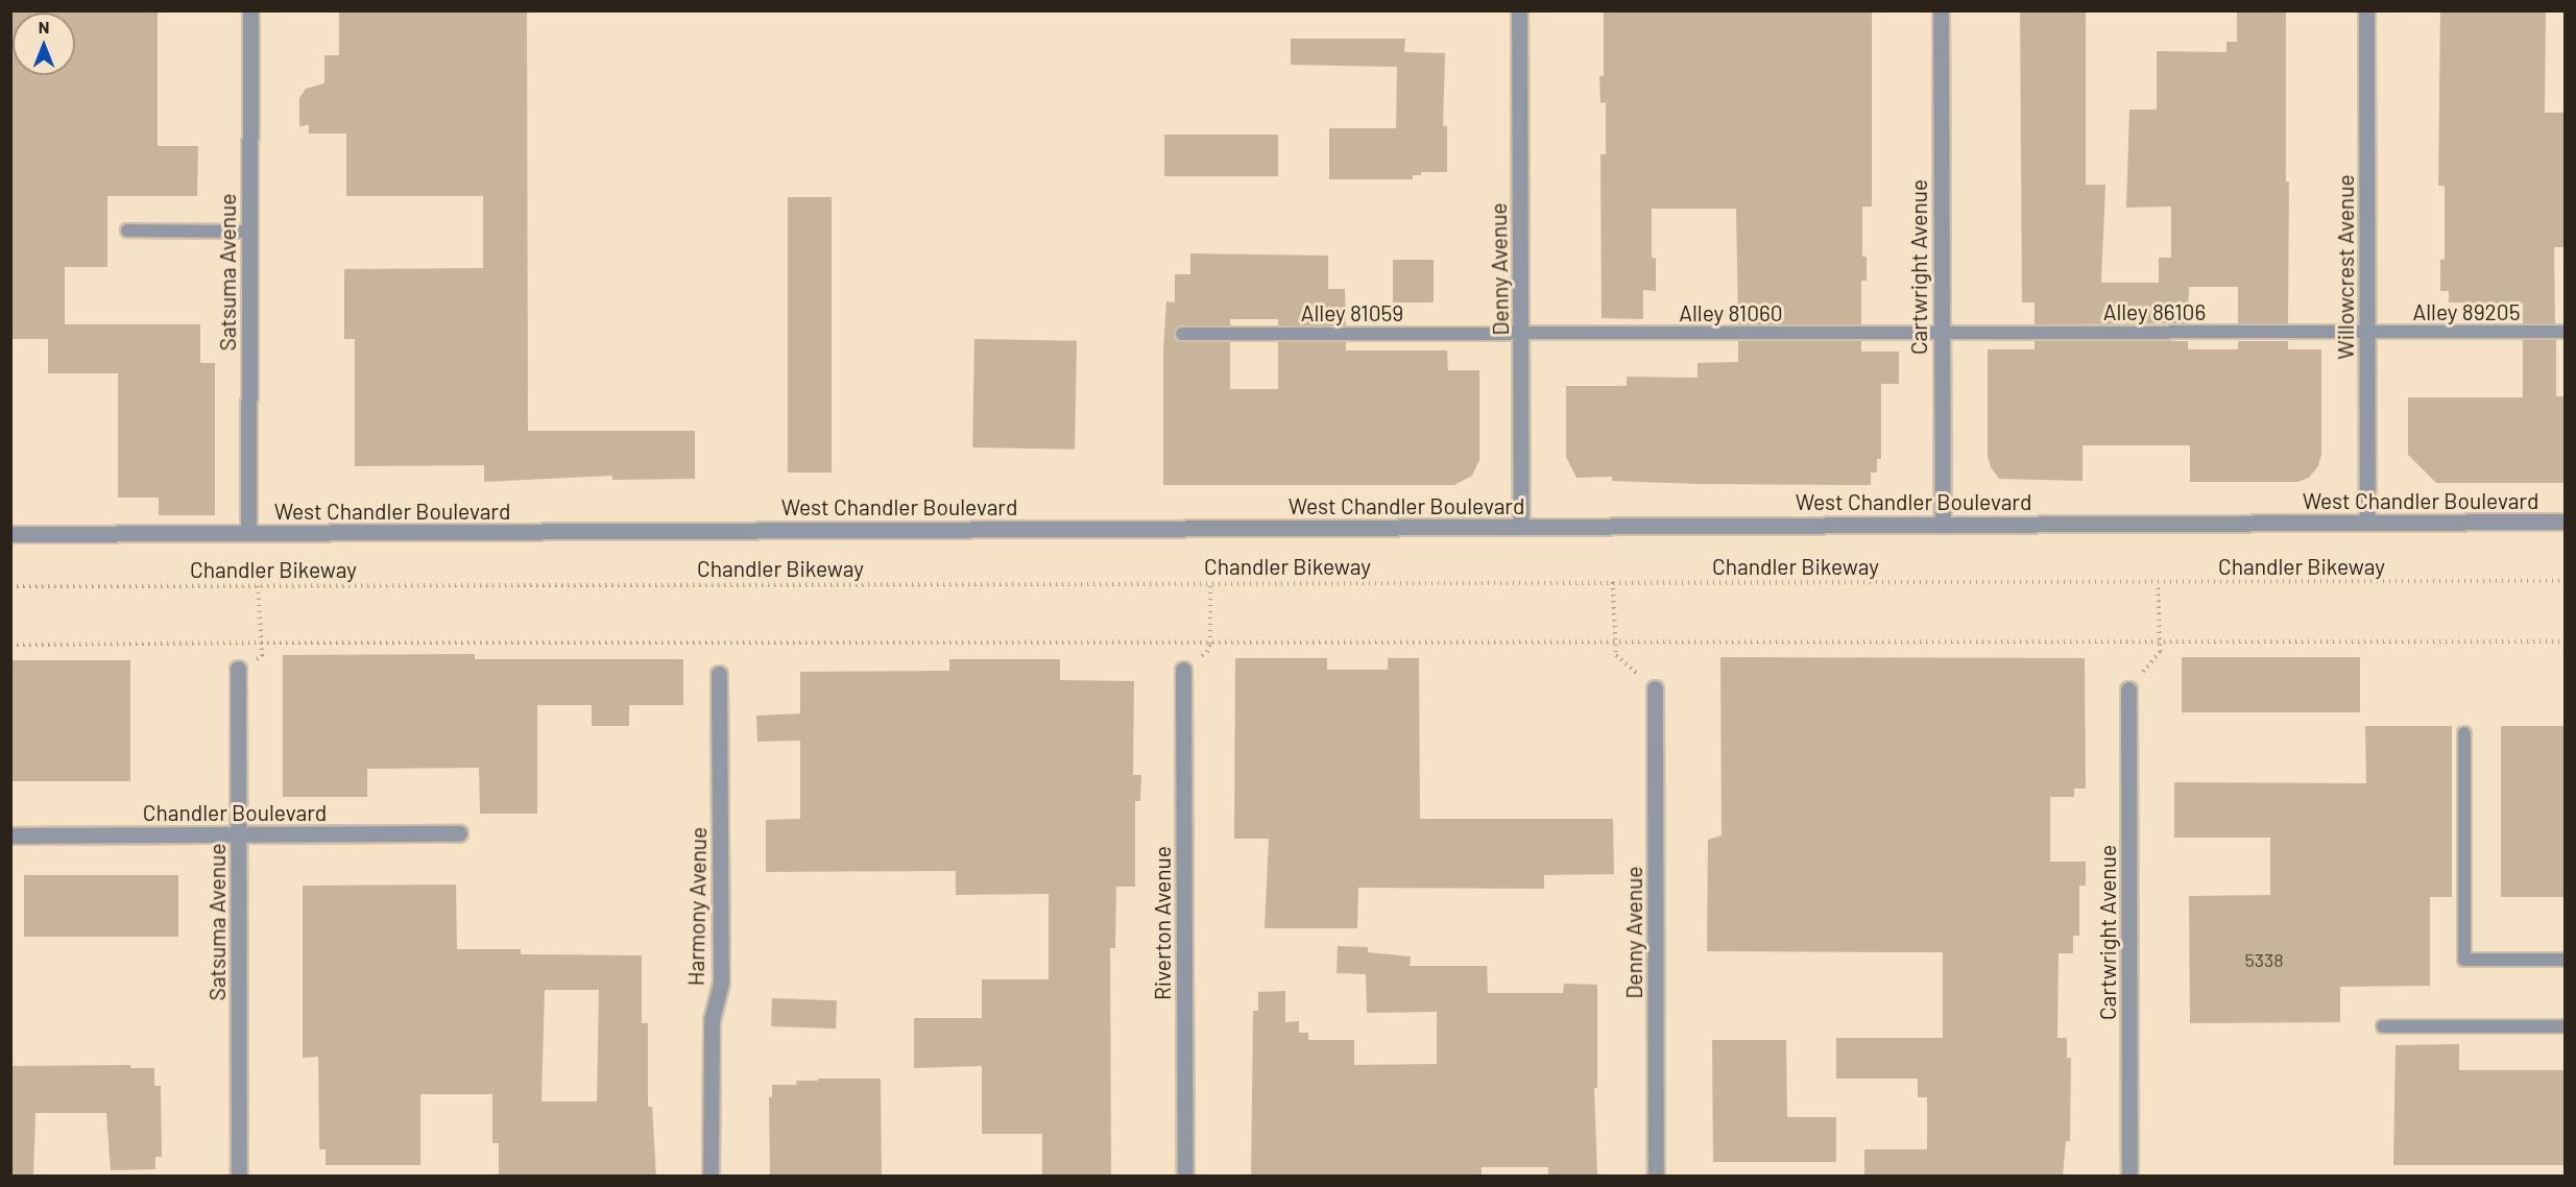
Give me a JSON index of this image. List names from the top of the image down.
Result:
{
  "streets": {
    "street": [
      "Cartwright Avenue",
      "Willowcrest Avenue",
      "Denny Avenue",
      "Satsuma Avenue",
      "West Chandler Boulevard",
      "Chandler Boulevard",
      "Harmony Avenue",
      "Riverton Avenue"
    ],
    "lane": [
      "Alley 86106",
      "Alley 89205",
      "Alley 81059",
      "Alley 81060"
    ],
    "path": ["Chandler Bikeway"]
  },
  "crossings": [
    ["Cartwright Avenue", "Alley 86106"],
    ["Cartwright Avenue", "Alley 81060"],
    ["Cartwright Avenue", "West Chandler Boulevard"],
    ["Willowcrest Avenue", "Alley 86106"],
    ["Willowcrest Avenue", "Alley 89205"],
    ["Willowcrest Avenue", "West Chandler Boulevard"],
    ["Denny Avenue", "Alley 81059"],
    ["Denny Avenue", "Alley 81060"],
    ["Denny Avenue", "West Chandler Boulevard"],
    ["Satsuma Avenue", "West Chandler Boulevard"],
    ["Satsuma Avenue", "Chandler Boulevard"],
    ["Alley 86106", "Alley 89205"],
    ["Alley 86106", "Alley 81060"],
    ["Alley 81059", "Alley 81060"]
  ],
  "house_numbers": ["5338"],
  "north": "top"
}
